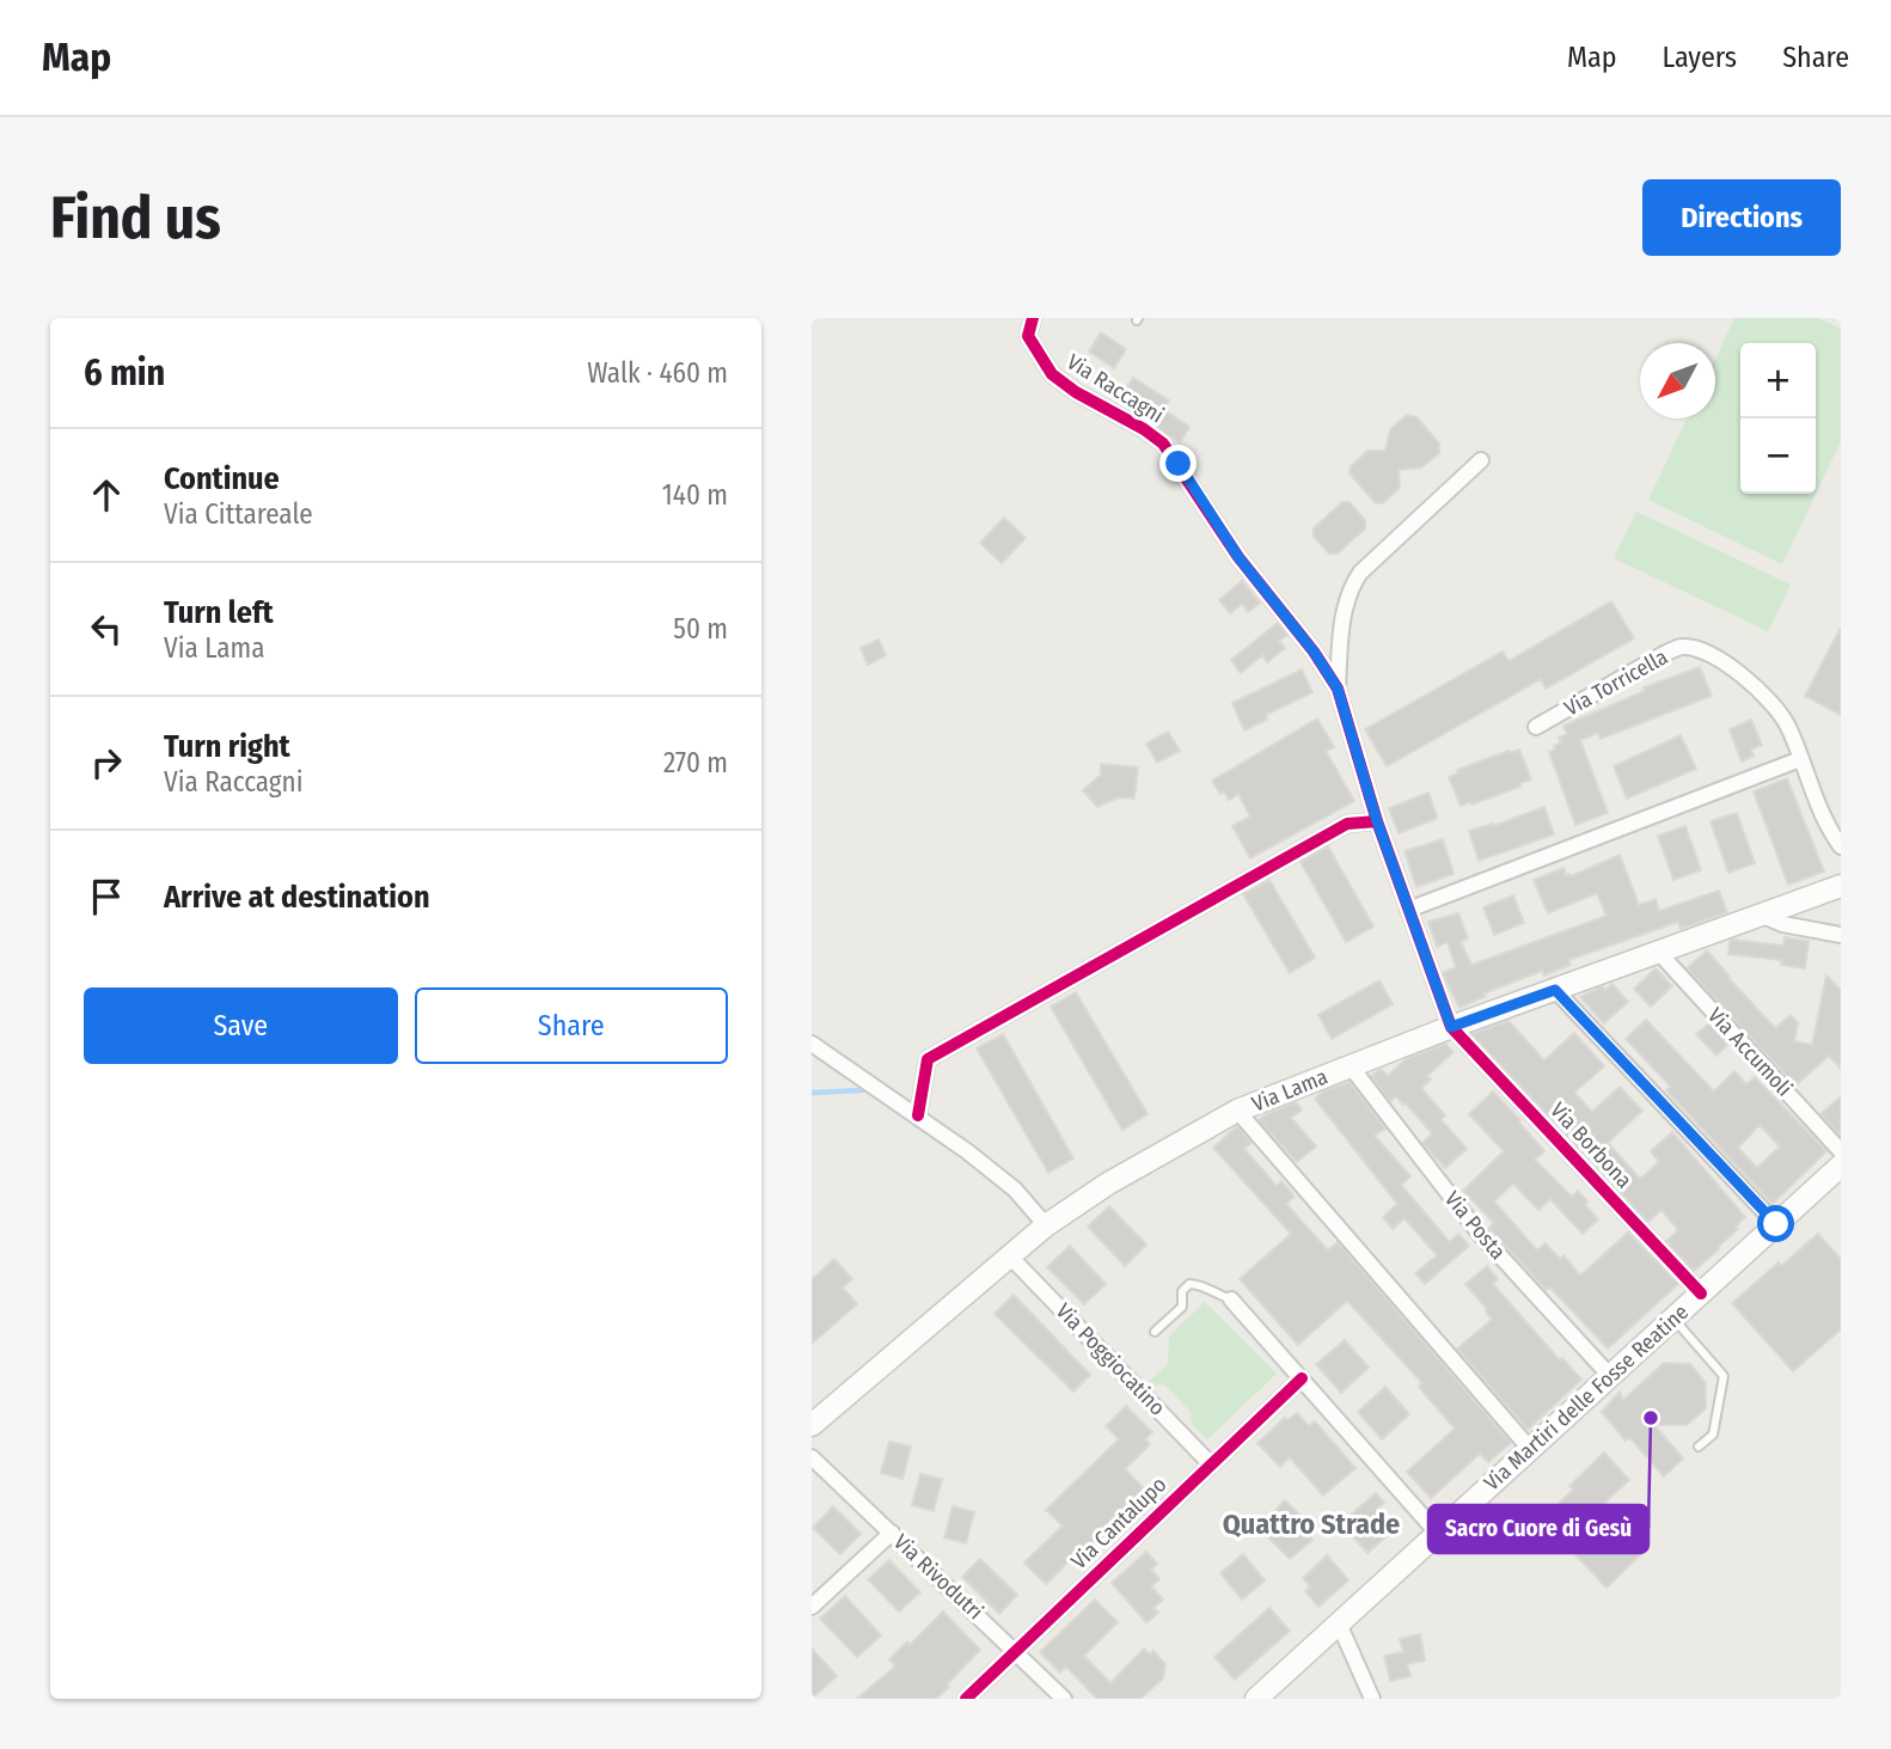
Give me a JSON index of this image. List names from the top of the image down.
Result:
{
  "streets": {
    "main road": ["Via Lama", "Via Martiri delle Fosse Reatine"],
    "street": [
      "Via Raccagni",
      "Via Torricella",
      "Via Accumoli",
      "Via Borbona",
      "Via Posta",
      "Via Poggiocatino",
      "Via Cantalupo",
      "Via Rivodutri"
    ]
  },
  "crossings": [
    ["Via Raccagni", "Via Lama"],
    ["Via Raccagni", "Via Borbona"],
    ["Via Accumoli", "Via Lama"],
    ["Via Lama", "Via Borbona"],
    ["Via Lama", "Via Posta"],
    ["Via Lama", "Via Poggiocatino"],
    ["Via Borbona", "Via Martiri delle Fosse Reatine"],
    ["Via Posta", "Via Martiri delle Fosse Reatine"],
    ["Via Poggiocatino", "Via Cantalupo"],
    ["Via Cantalupo", "Via Rivodutri"]
  ],
  "districts": ["Quattro Strade"],
  "places": ["Sacro Cuore di Gesù"],
  "north": "bottom left",
  "page": {
    "header": "Map",
    "nav": ["Map", "Layers", "Share"],
    "buttons": [
      "Directions",
      ["Save", "Share"]
    ],
    "title": "Find us",
    "heading": ["6 min", "Walk · 460 m"],
    "map_buttons": ["+", "−"],
    "list": [
      ["Continue", "Via Cittareale", "140 m"],
      ["Turn left", "Via Lama", "50 m"],
      ["Turn right", "Via Raccagni", "270 m"],
      "Arrive at destination"
    ]
  }
}
